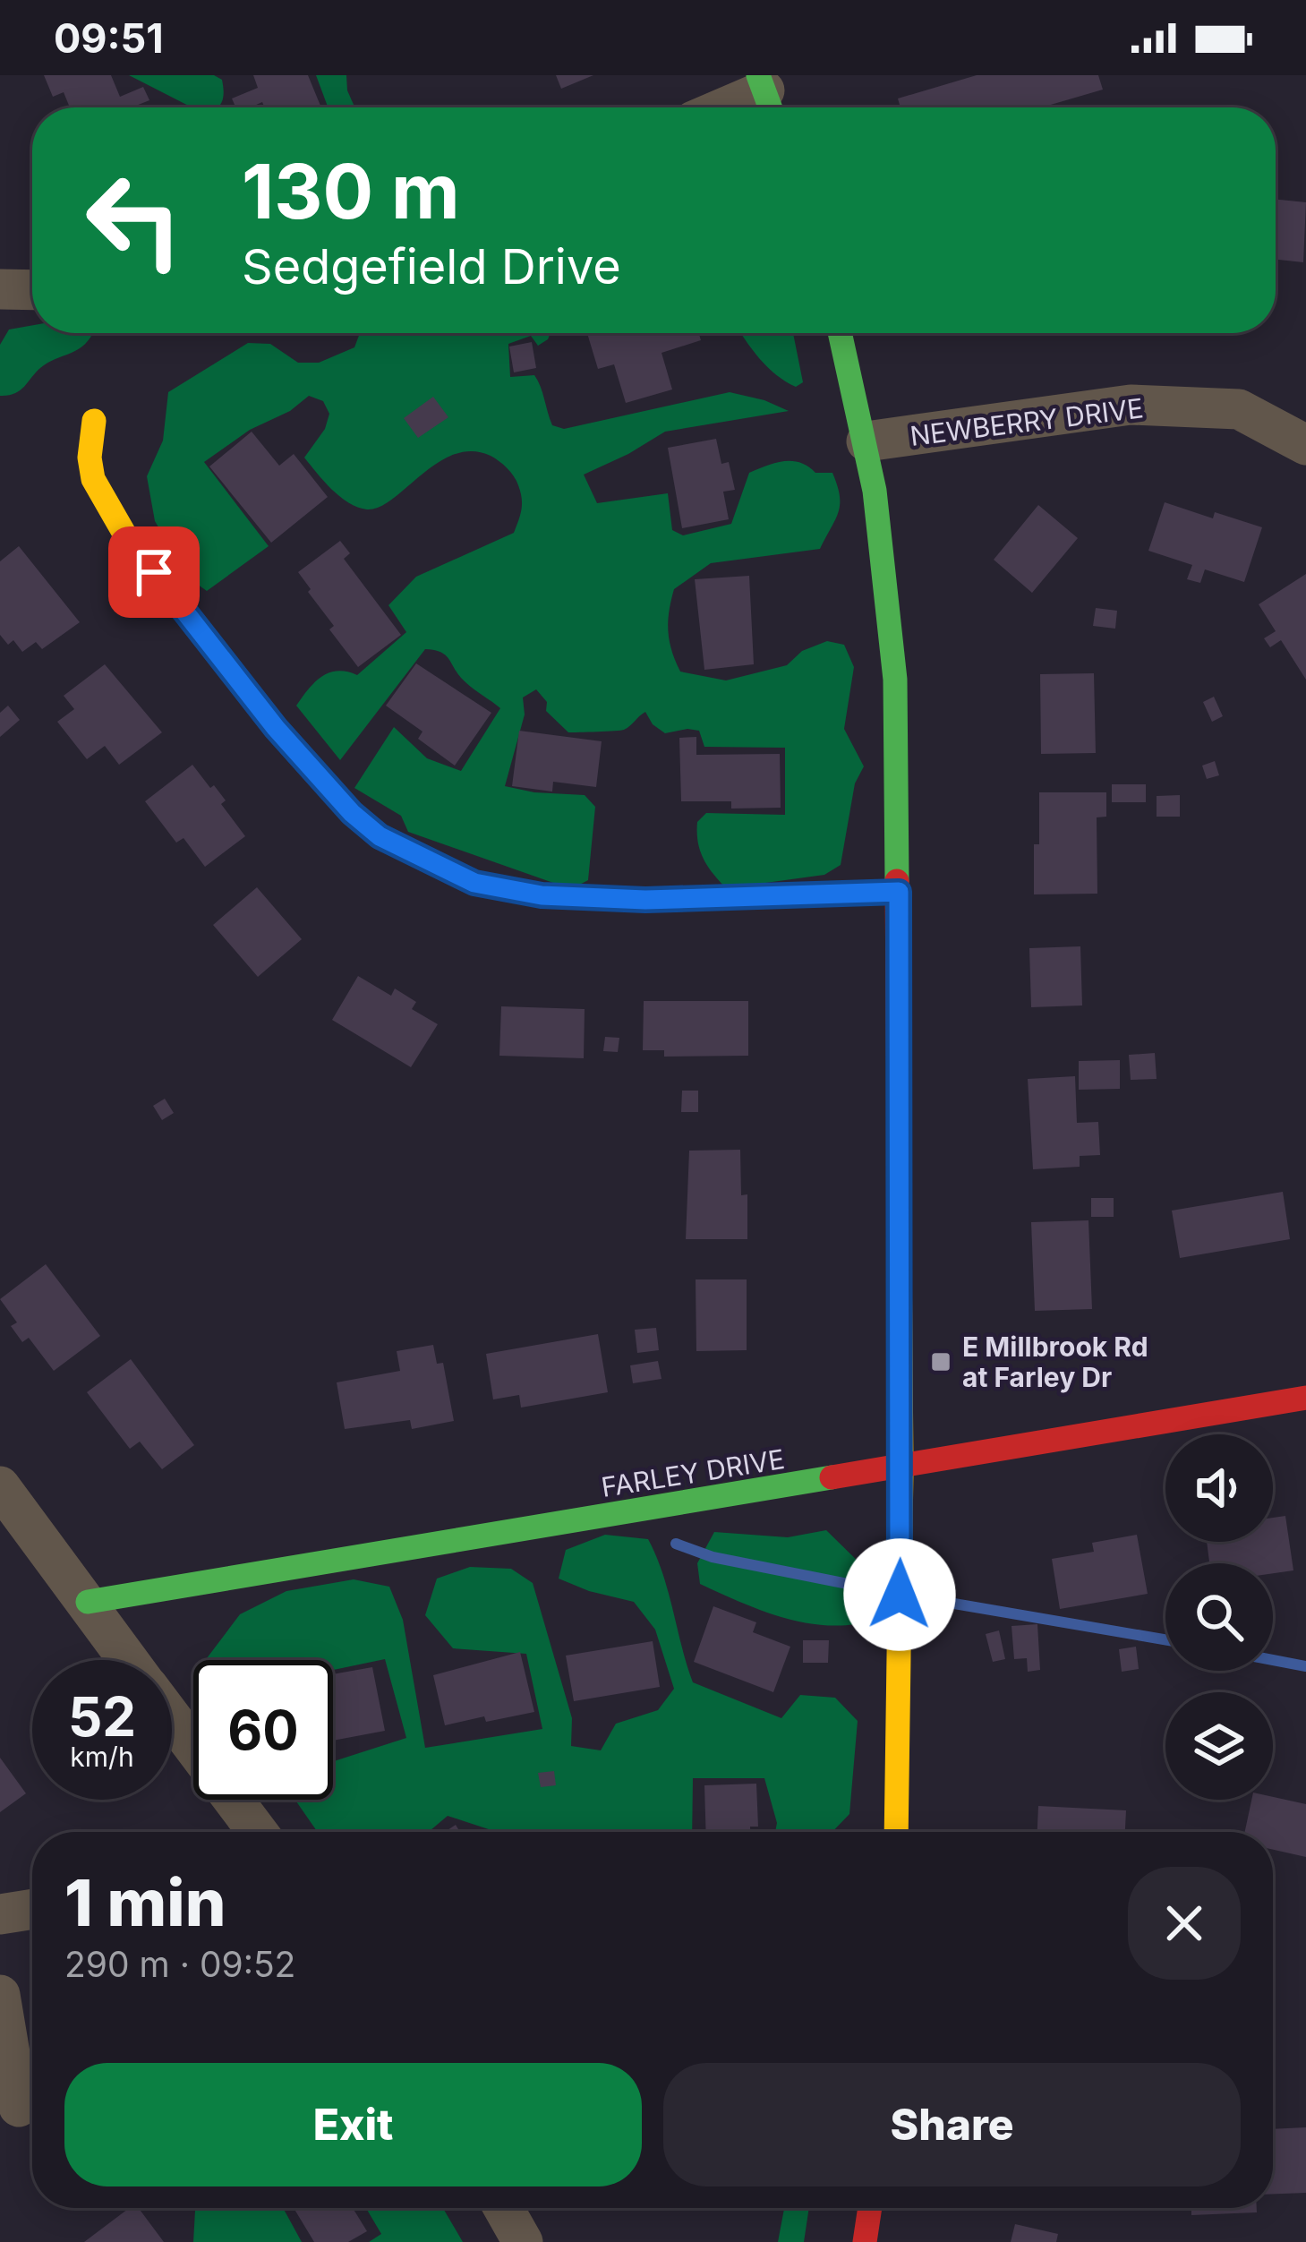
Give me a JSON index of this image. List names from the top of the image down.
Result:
{
  "streets": {
    "street": ["NEWBERRY DRIVE", "FARLEY DRIVE"]
  },
  "places": {
    "transit": ["E Millbrook Rd at Farley Dr"]
  },
  "page": {
    "status": "09:51",
    "turn": ["130 m", "Sedgefield Drive"],
    "speed": "52 km/h",
    "limit": "60",
    "heading": ["1 min", "290 m · 09:52"],
    "buttons": ["Exit", "Share"]
  }
}
